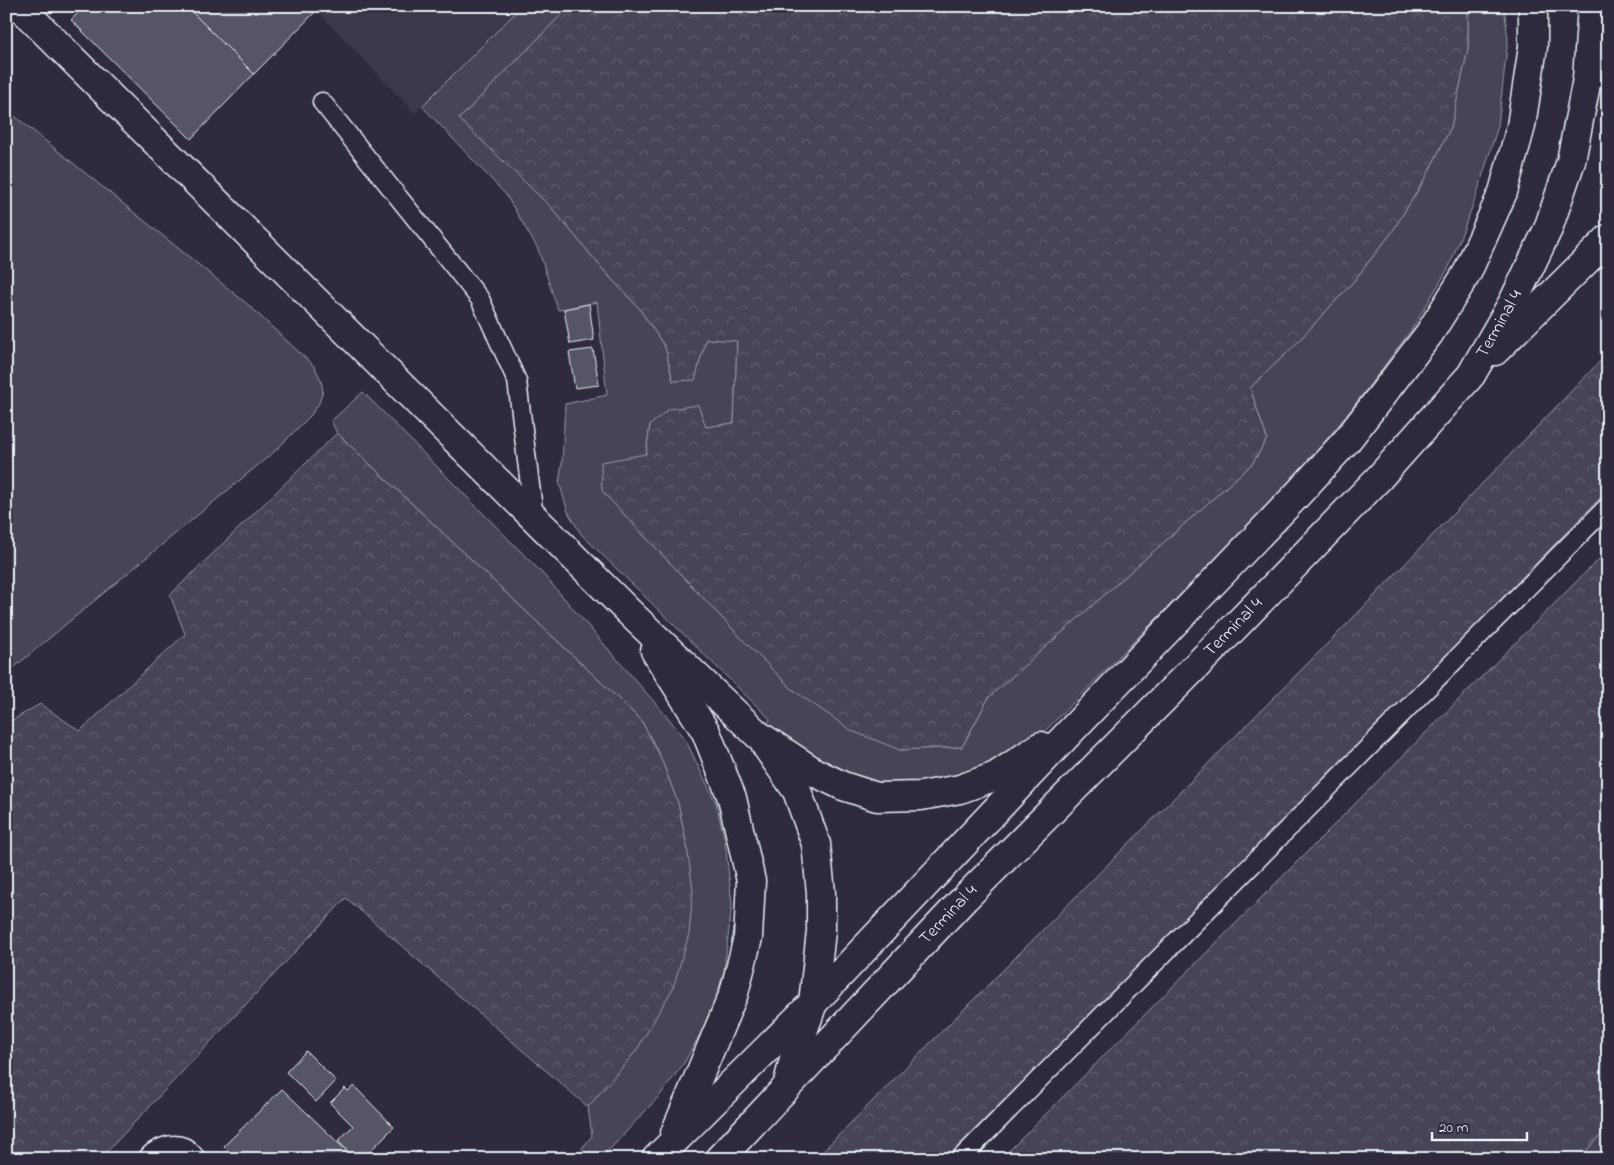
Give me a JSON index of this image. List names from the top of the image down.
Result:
{
  "streets": {
    "street": ["Terminal 4"]
  },
  "scale_bar": "20 m"
}
